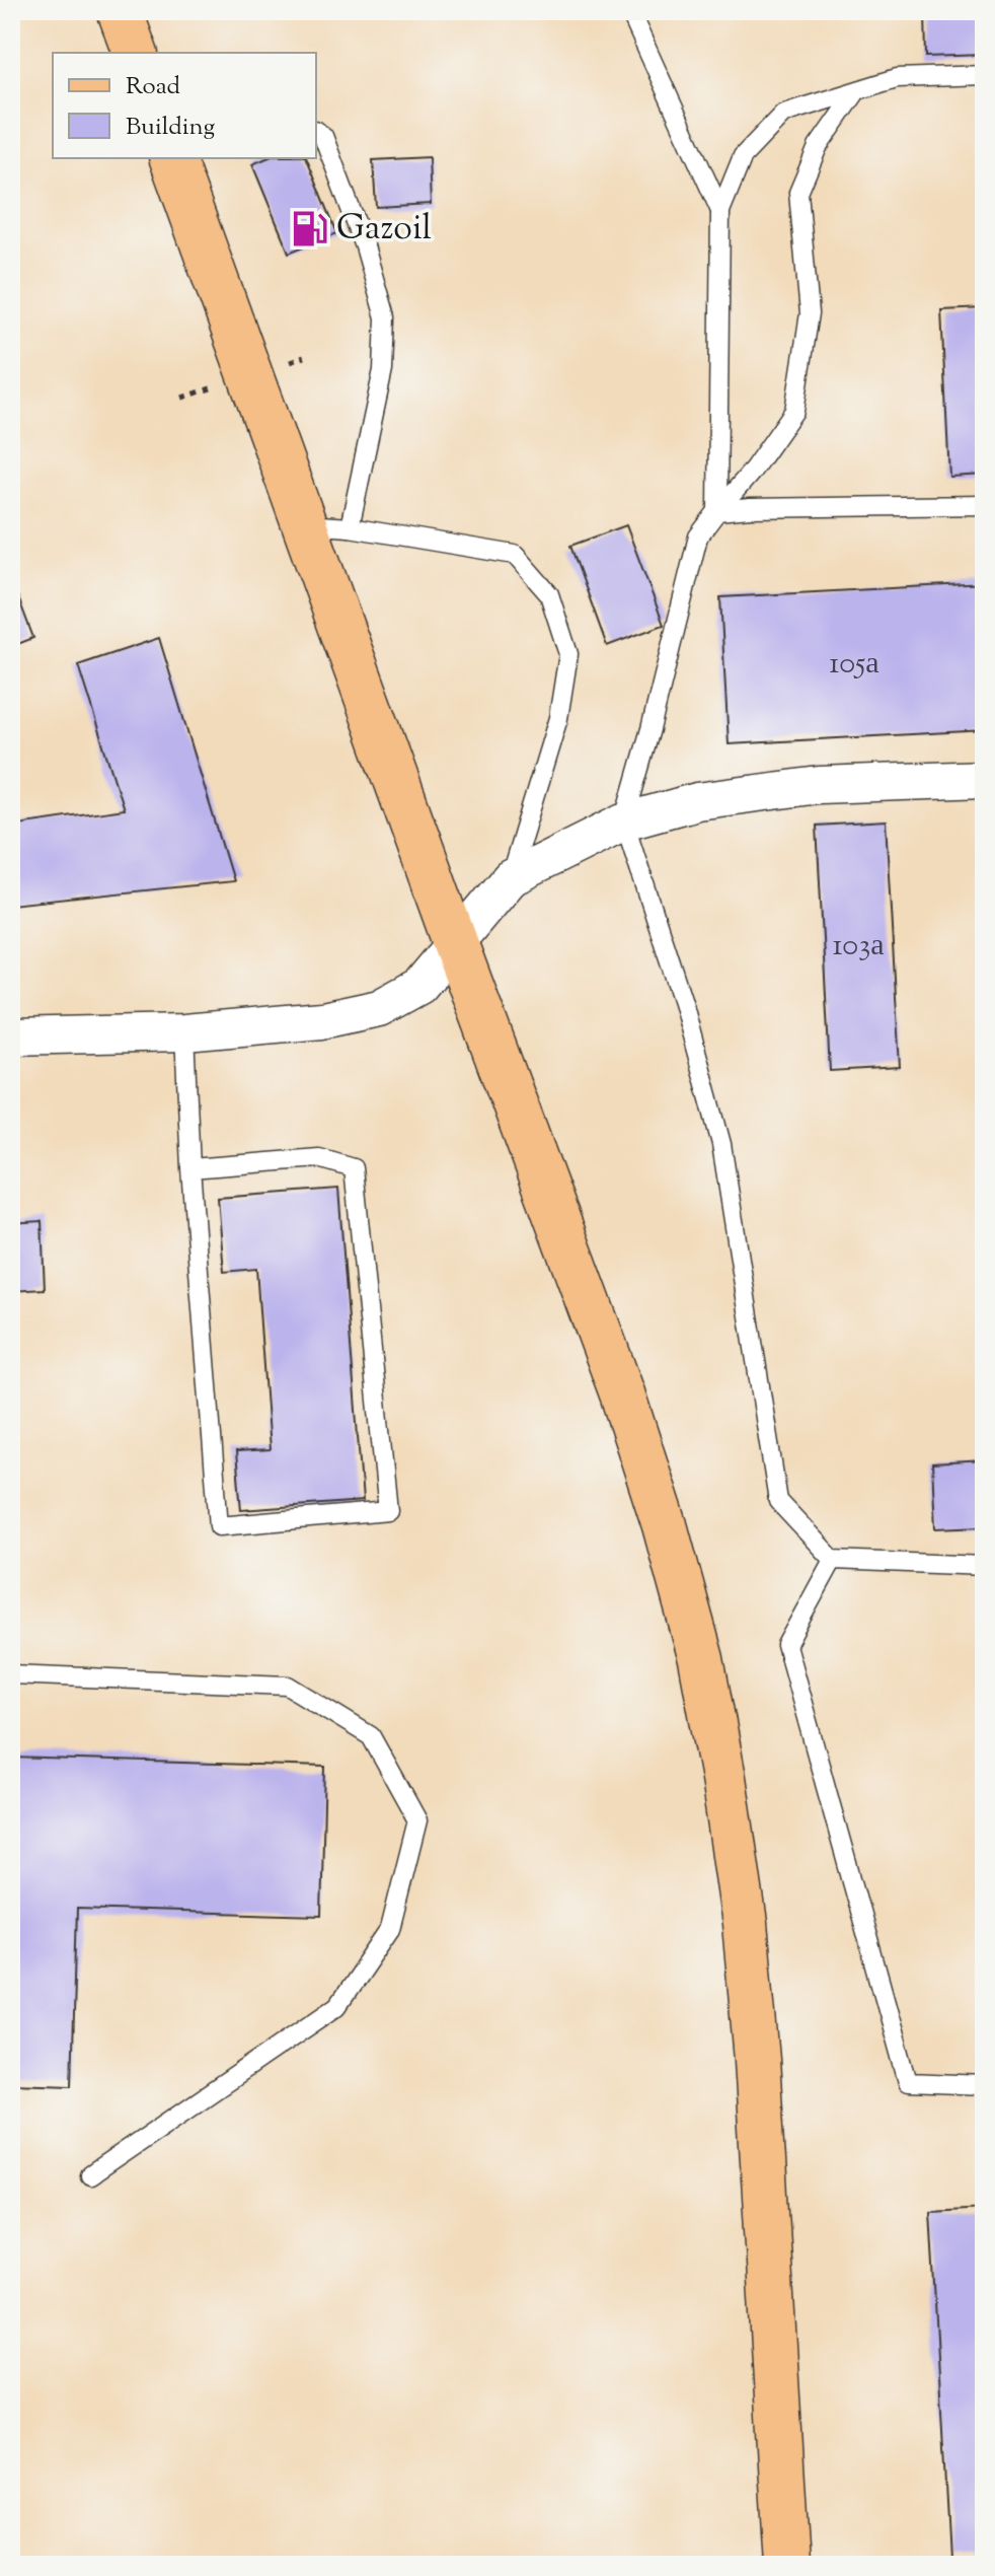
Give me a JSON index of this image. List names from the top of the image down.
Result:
{
  "places": {
    "fuel station": ["Gazoil"]
  },
  "house_numbers": ["105а", "103а"],
  "legend": ["Road", "Building"]
}
